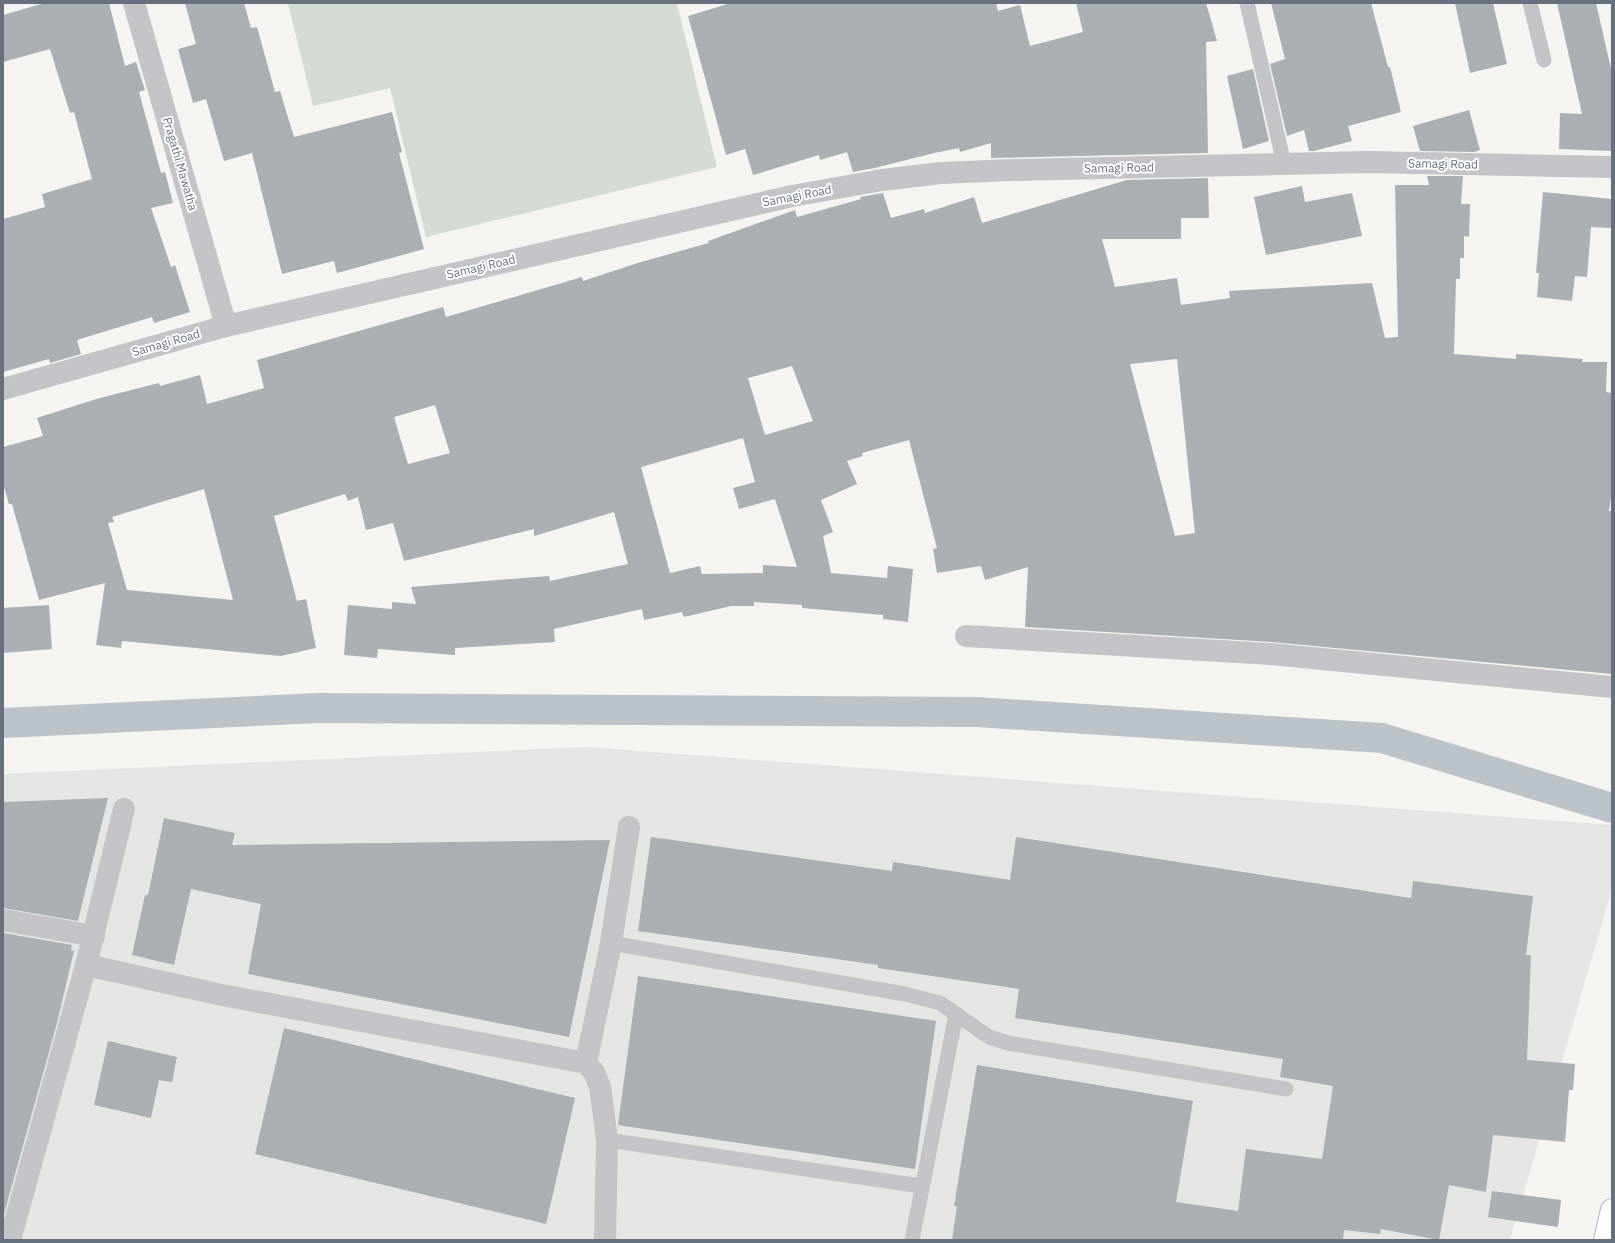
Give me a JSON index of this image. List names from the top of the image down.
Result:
{
  "streets": {
    "street": ["Pragathi Mawatha", "Samagi Road"]
  },
  "crossings": [
    ["Pragathi Mawatha", "Samagi Road"]
  ]
}
